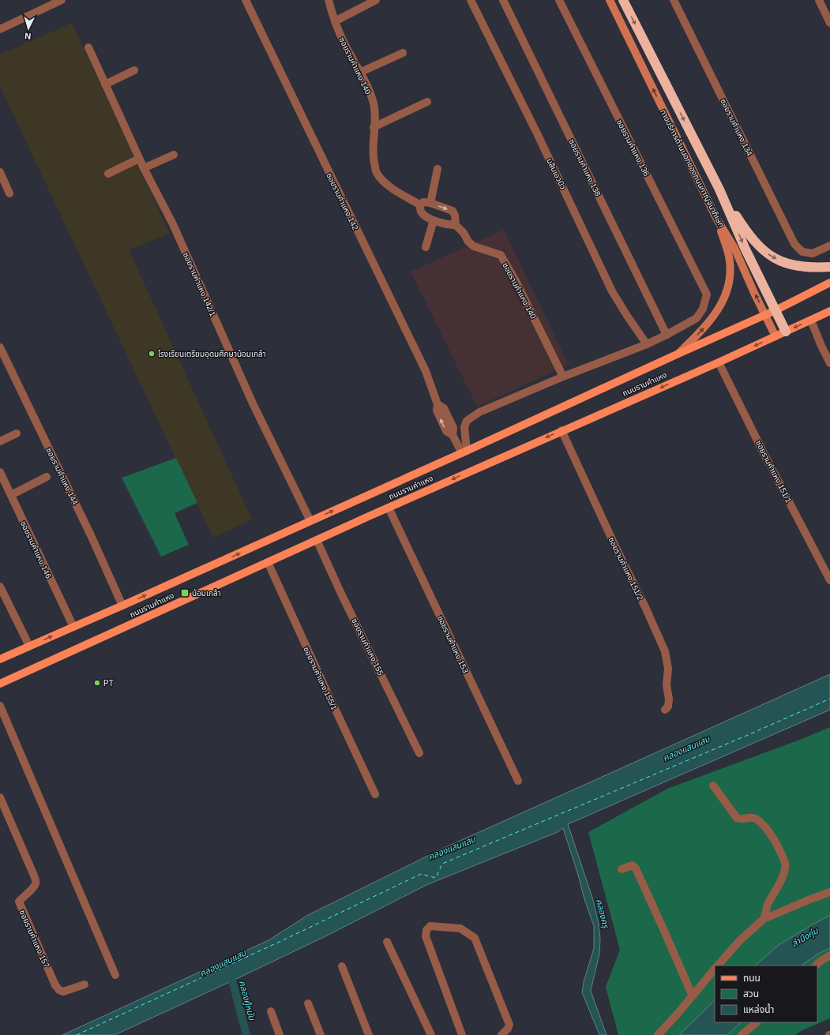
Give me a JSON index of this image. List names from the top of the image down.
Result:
{
  "streets": {
    "main road": ["ทางบริการด้านนอกของถนนกาญจนาภิเษก", "ถนนรามคำแหง"],
    "street": [
      "ซอยรามคำแหง 140",
      "ซอยรามคำแหง 134",
      "ซอยรามคำแหง 136",
      "ซอยรามคำแหง 138",
      "นลินเอวนิว",
      "ซอยรามคำแหง 142",
      "ซอยรามคำแหง 142/1",
      "ซอยรามคำแหง 151/1",
      "ซอยรามคำแหง 144",
      "ซอยรามคำแหง 146",
      "ซอยรามคำแหง 151/2",
      "ซอยรามคำแหง 153",
      "ซอยรามคำแหง 155",
      "ซอยรามคำแหง 155/1",
      "ซอยรามคำแหง 157"
    ]
  },
  "crossings": [
    ["ซอยรามคำแหง 136", "ซอยรามคำแหง 138"],
    ["ทางบริการด้านนอกของถนนกาญจนาภิเษก", "ถนนรามคำแหง"],
    ["ซอยรามคำแหง 142", "ถนนรามคำแหง"],
    ["ซอยรามคำแหง 142/1", "ถนนรามคำแหง"],
    ["ถนนรามคำแหง", "ซอยรามคำแหง 151/1"],
    ["ถนนรามคำแหง", "ซอยรามคำแหง 144"],
    ["ถนนรามคำแหง", "ซอยรามคำแหง 146"],
    ["ถนนรามคำแหง", "ซอยรามคำแหง 151/2"],
    ["ถนนรามคำแหง", "ซอยรามคำแหง 153"],
    ["ถนนรามคำแหง", "ซอยรามคำแหง 155"],
    ["ถนนรามคำแหง", "ซอยรามคำแหง 155/1"]
  ],
  "one_way": ["ทางบริการด้านนอกของถนนกาญจนาภิเษก"],
  "water": [
    "คลองแสนแสบ",
    "คลองครุ",
    "ลำบึงกุ่ม",
    "คลองคู้หมัน"
  ],
  "places": {
    "other": ["โรงเรียนเตรียมอุดมศึกษาน้อมเกล้า", "PT"],
    "transit": ["น้อมเกล้า"]
  },
  "legend": ["ถนน", "สวน", "แหล่งน้ำ"],
  "north": "bottom"
}
